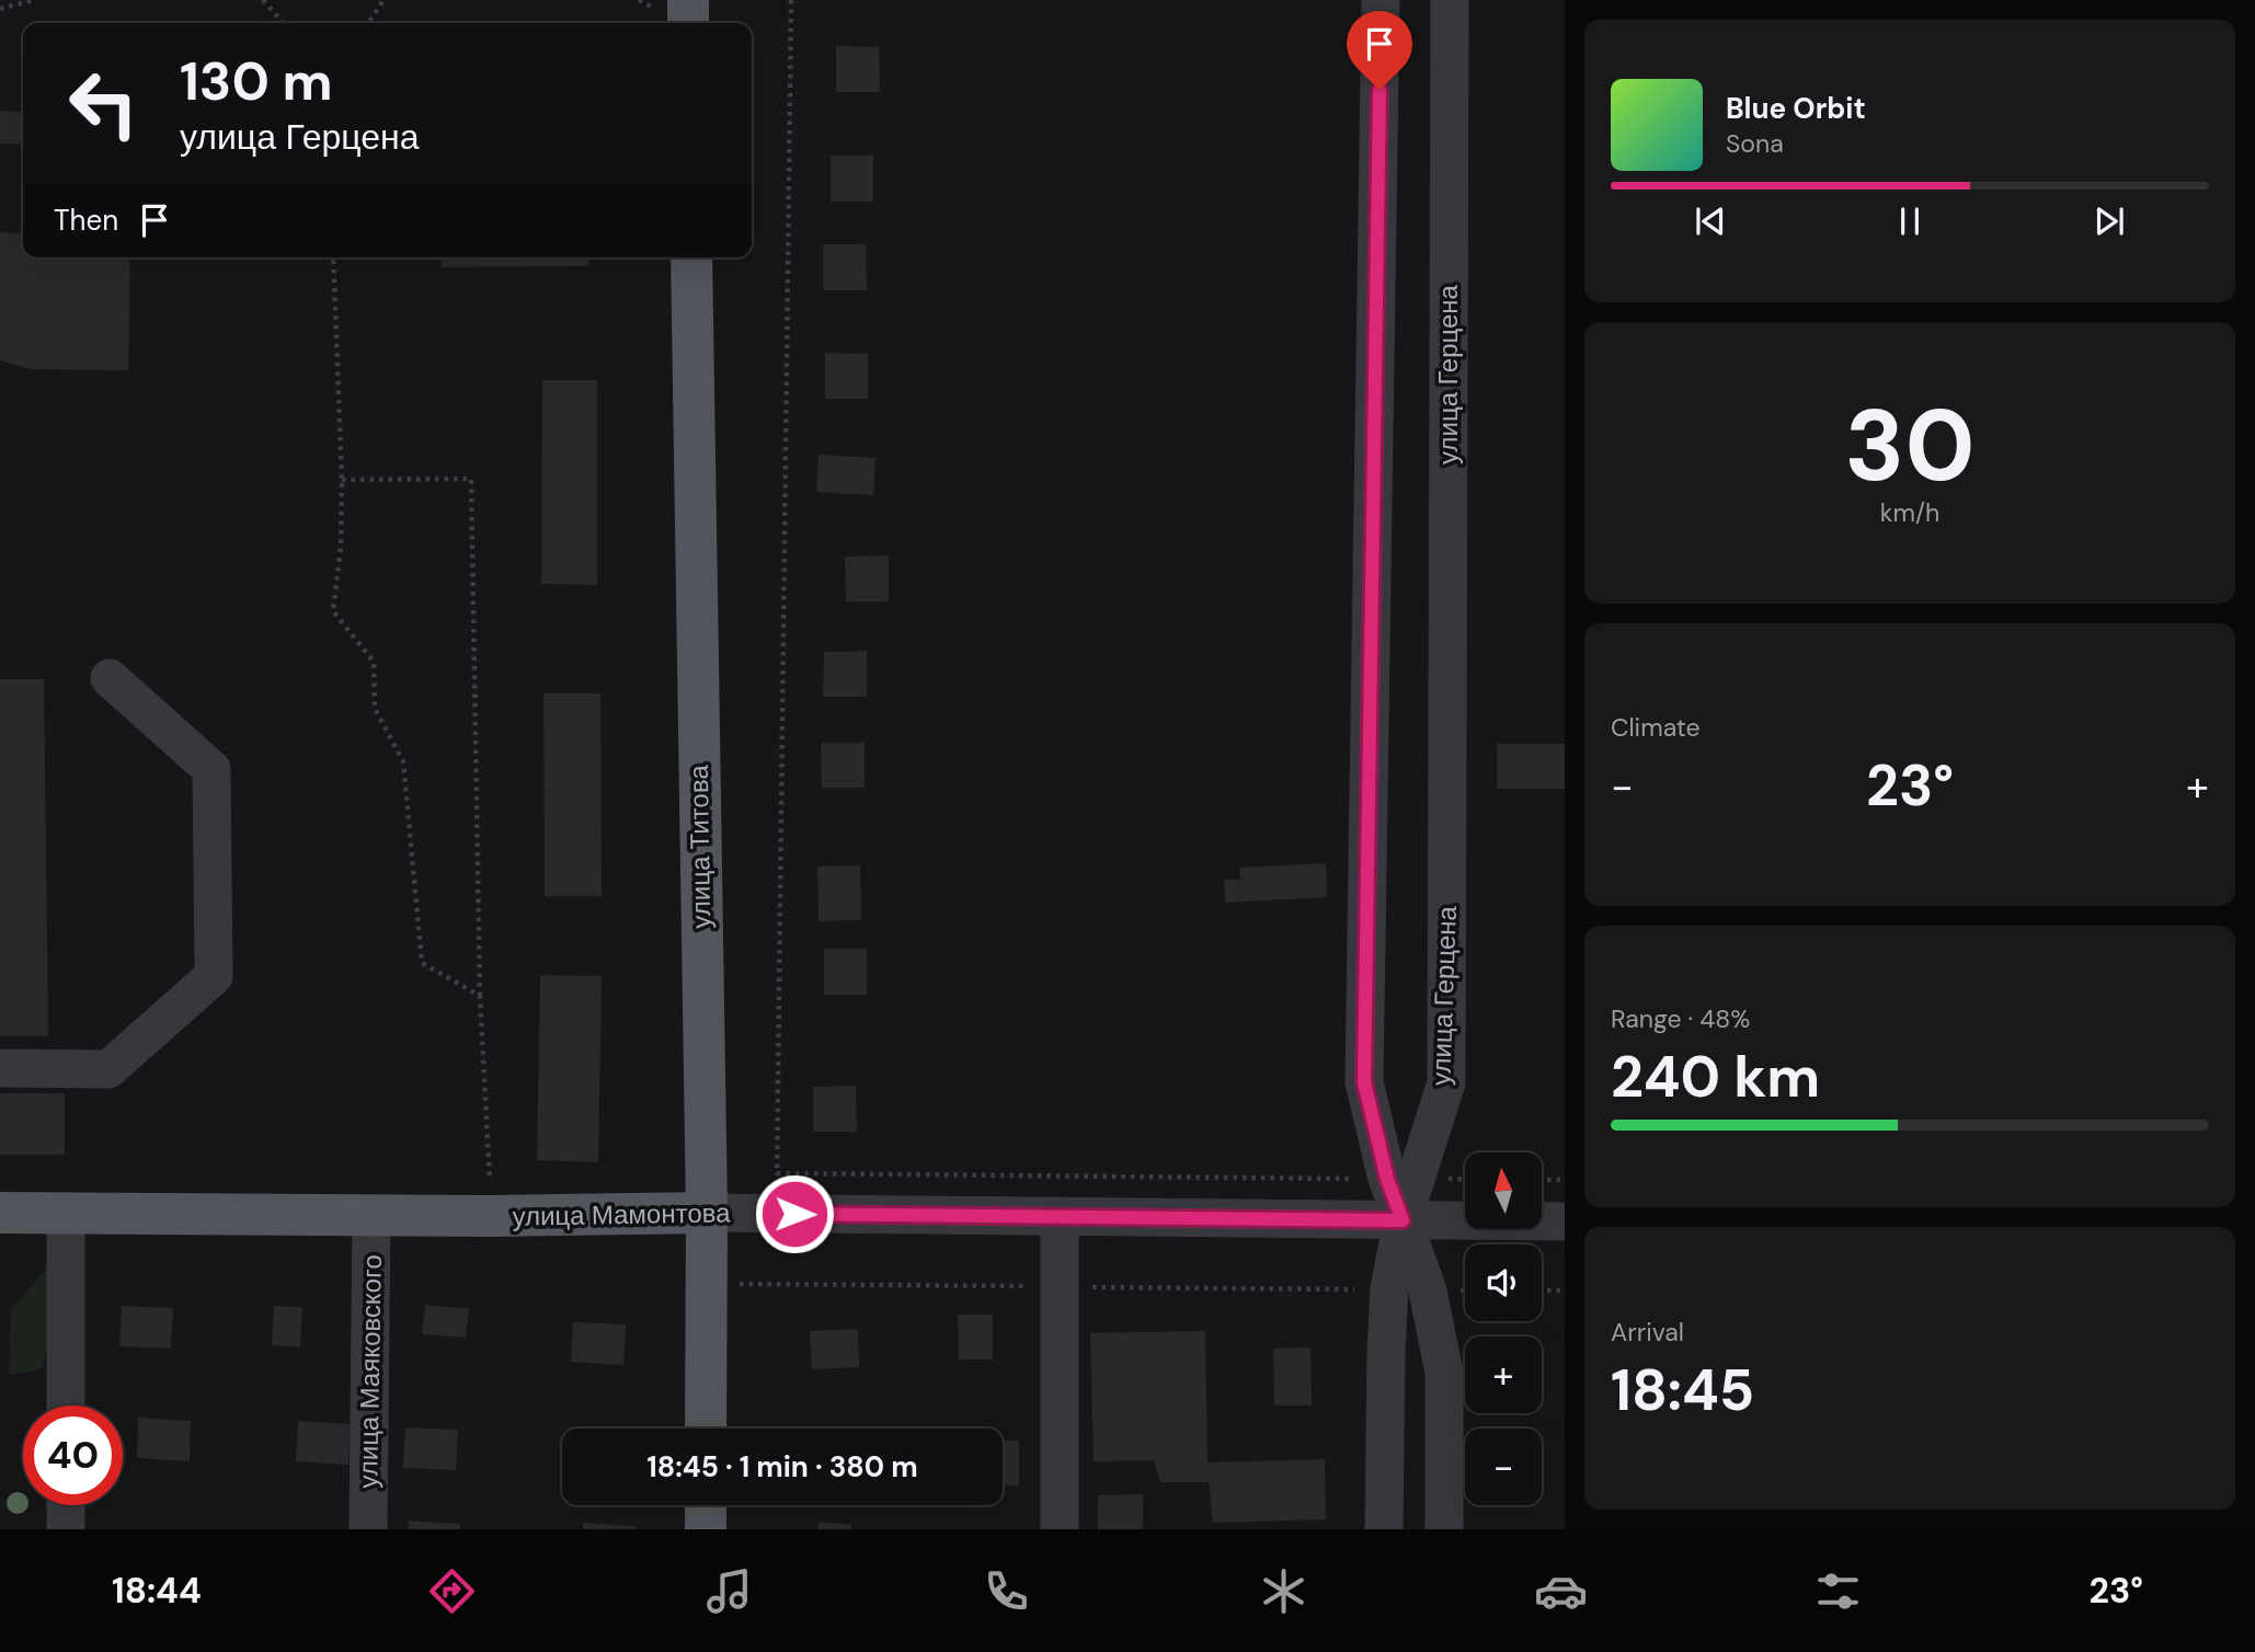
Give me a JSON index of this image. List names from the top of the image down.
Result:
{
  "streets": {
    "main road": ["улица Титова", "улица Мамонтова"],
    "street": ["улица Герцена", "улица Маяковского"]
  },
  "crossings": [
    ["улица Титова", "улица Мамонтова"],
    ["улица Мамонтова", "улица Маяковского"]
  ],
  "north": "top",
  "page": {
    "turn": ["130 m", "улица Герцена"],
    "song": ["Blue Orbit", "Sona"],
    "then": "Then",
    "tile": [
      ["30", "km/h"],
      "Climate",
      ["Range · 48%", "240 km"],
      ["Arrival", "18:45"]
    ],
    "heat": ["−", "23°", "+"],
    "map_buttons": ["+", "−"],
    "limit": "40",
    "trip": "18:45 · 1 min · 380 m",
    "tabs": ["18:44", "23°"]
  }
}
